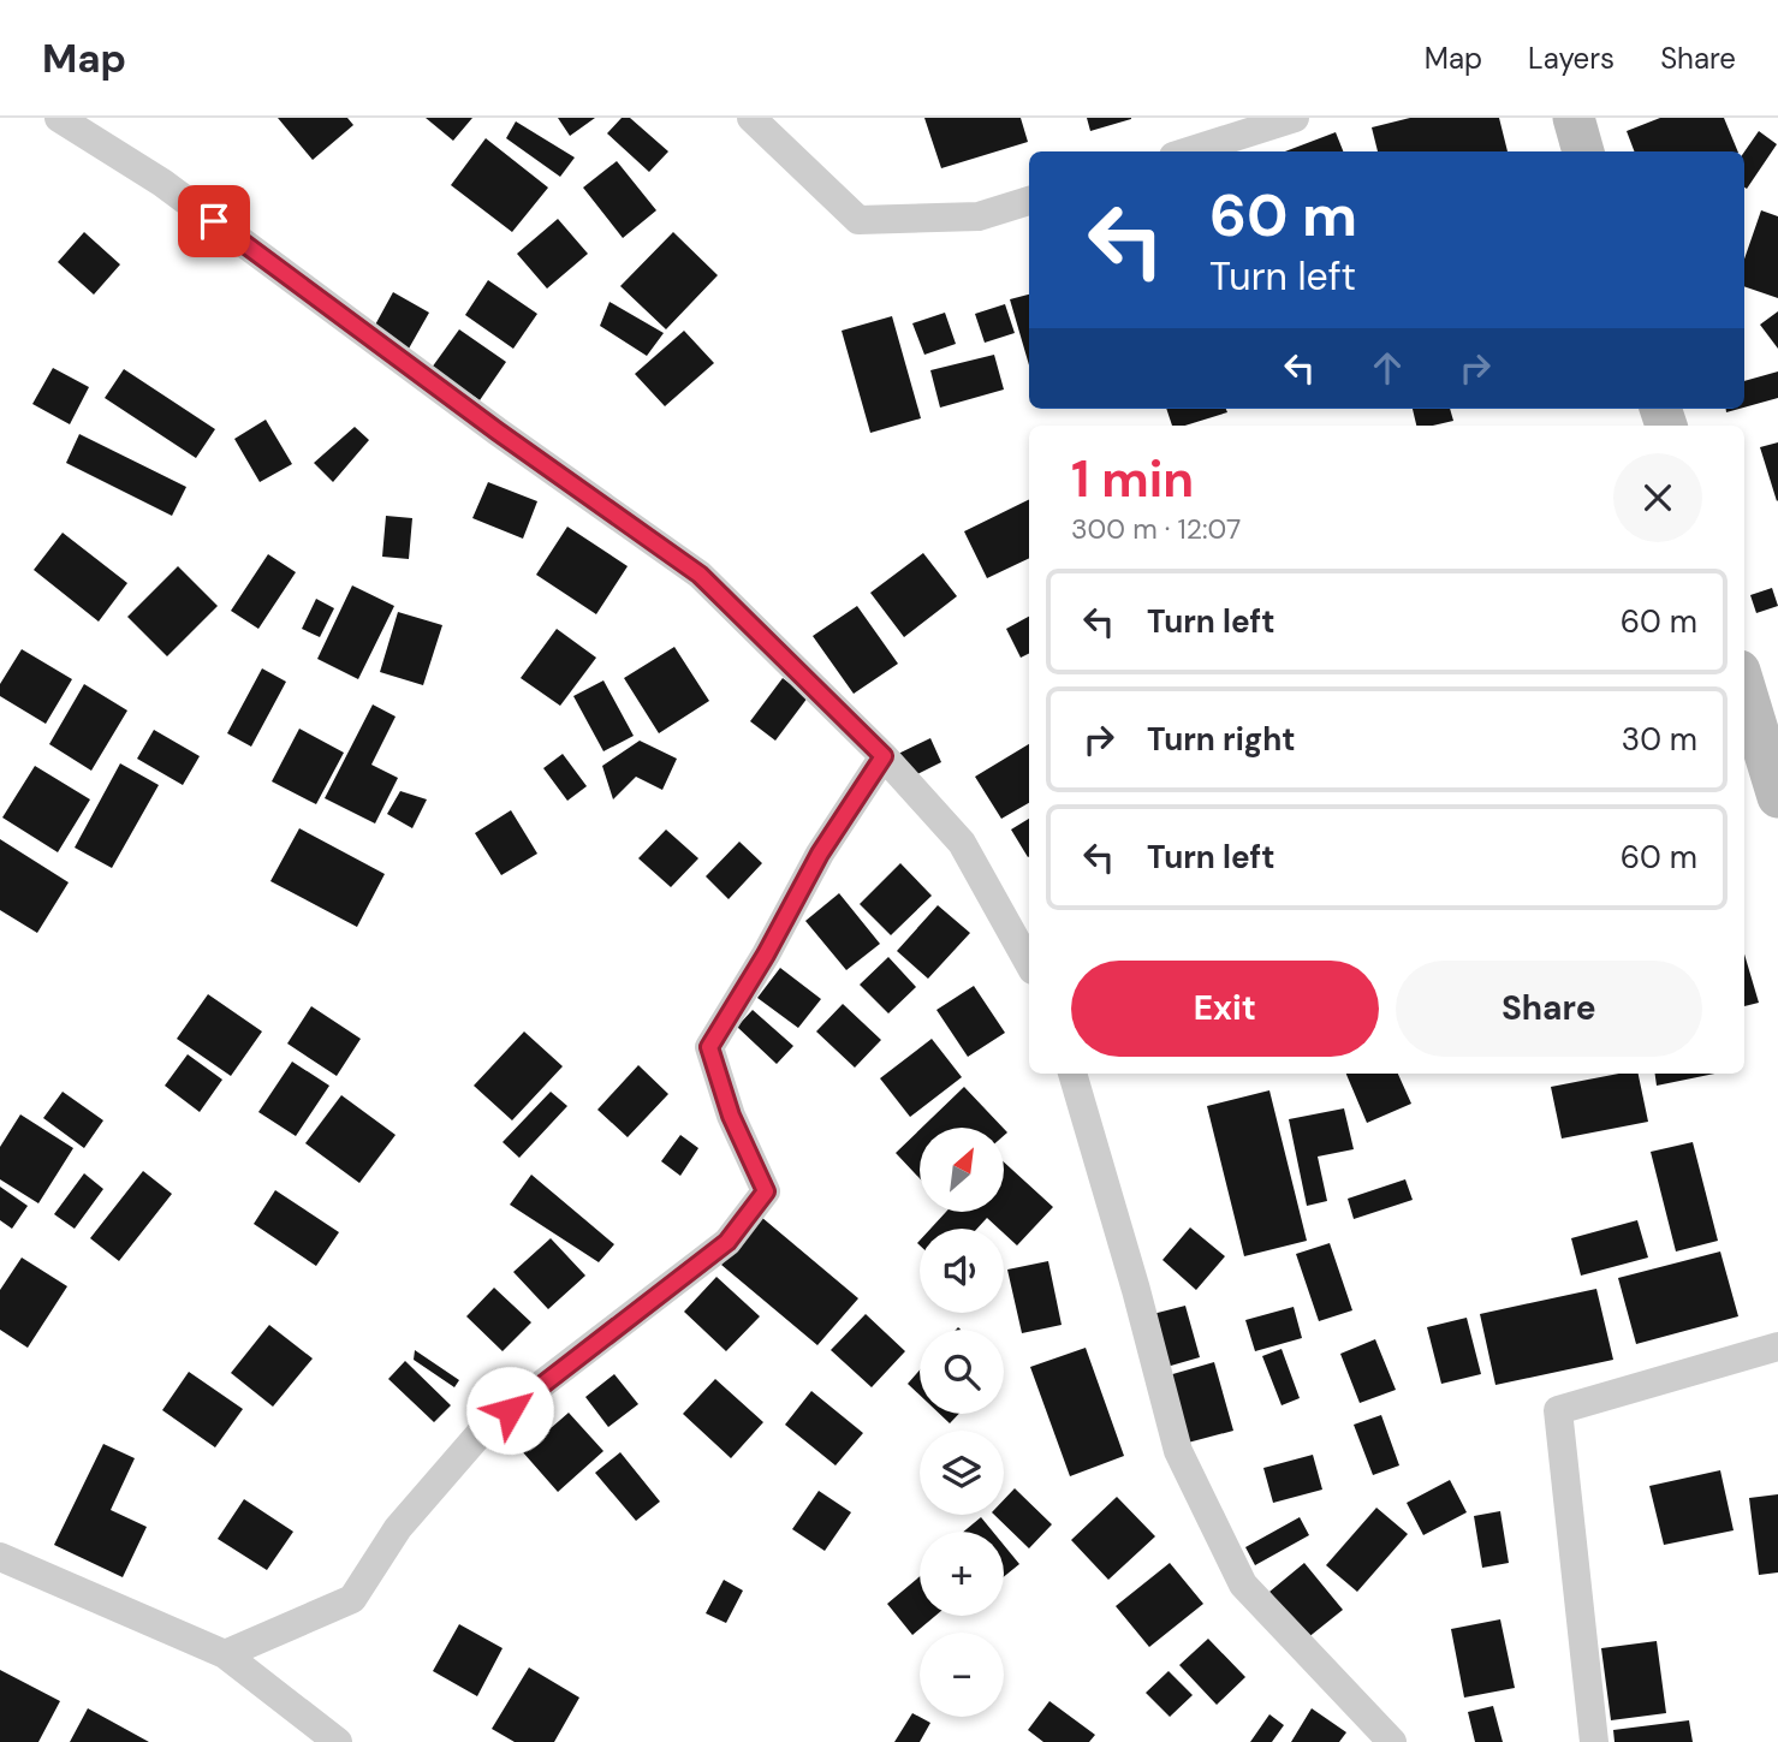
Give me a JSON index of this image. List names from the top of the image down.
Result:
{
  "north": "top right",
  "page": {
    "header": "Map",
    "nav": ["Map", "Layers", "Share"],
    "turn": ["60 m", "Turn left"],
    "heading": ["1 min", "300 m · 12:07"],
    "list": [
      {
        "name": "Turn left",
        "value": "60 m"
      },
      {
        "name": "Turn right",
        "value": "30 m"
      },
      {
        "name": "Turn left",
        "value": "60 m"
      }
    ],
    "buttons": ["Exit", "Share"],
    "map_buttons": ["+", "−"]
  }
}
